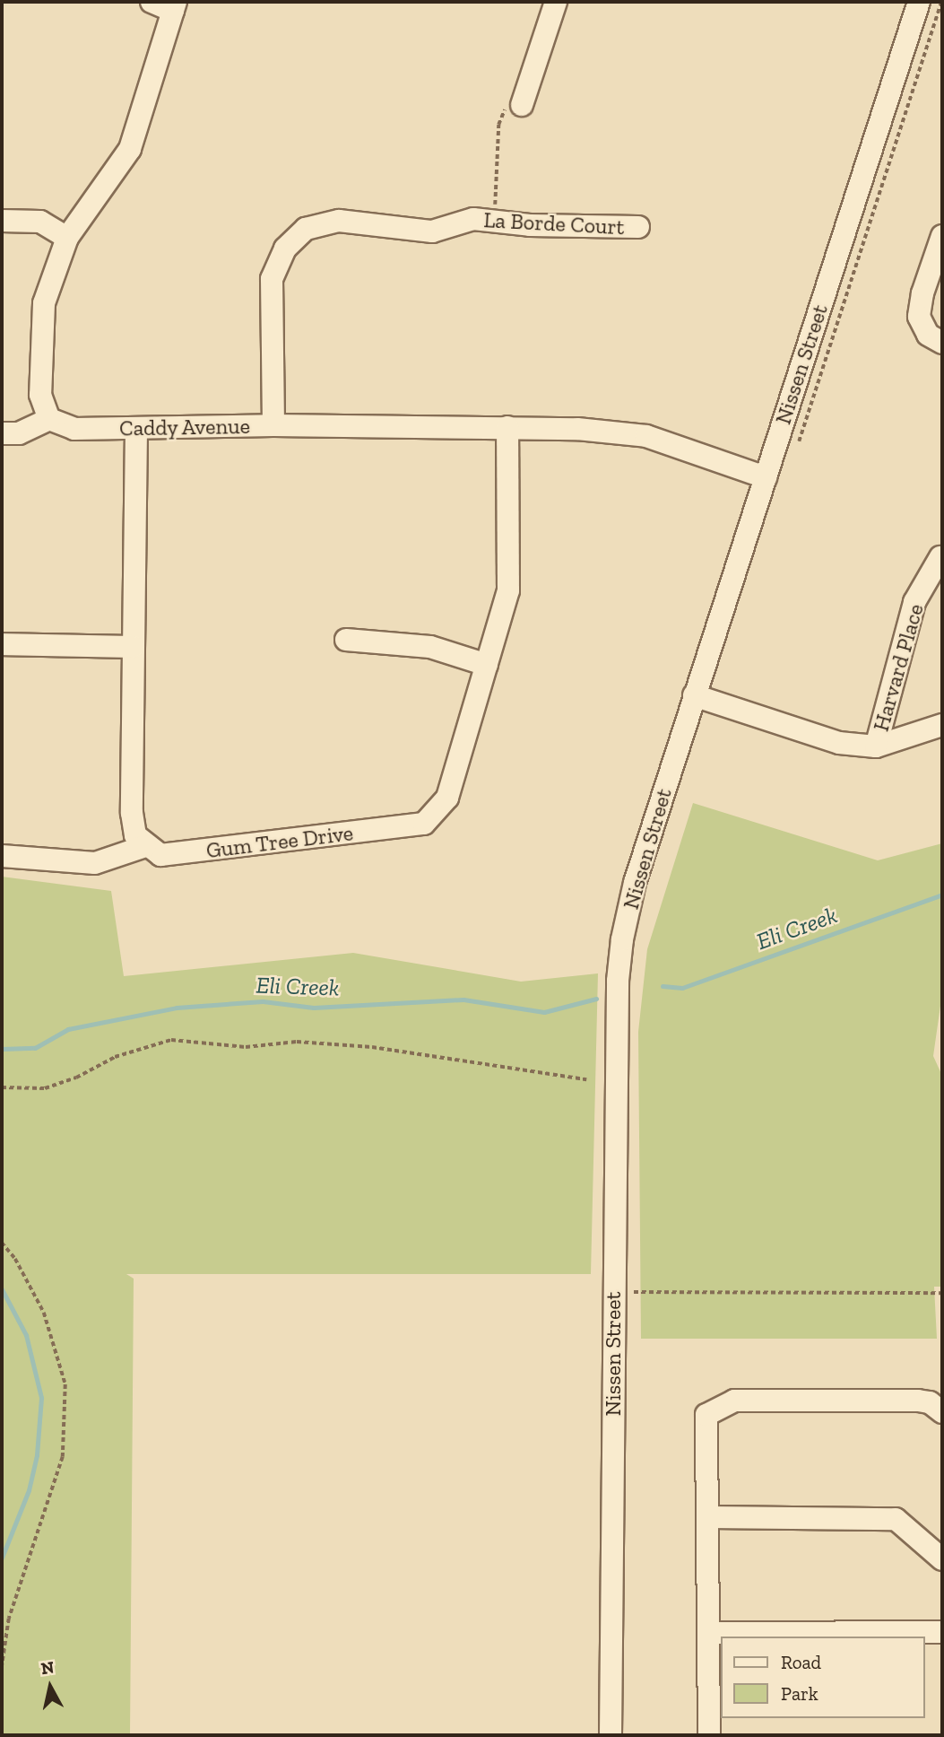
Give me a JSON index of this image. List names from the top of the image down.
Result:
{
  "streets": {
    "street": [
      "La Borde Court",
      "Nissen Street",
      "Caddy Avenue",
      "Harvard Place",
      "Gum Tree Drive"
    ]
  },
  "crossings": [
    ["La Borde Court", "Caddy Avenue"],
    ["Nissen Street", "Caddy Avenue"],
    ["Caddy Avenue", "Gum Tree Drive"]
  ],
  "water": ["Eli Creek"],
  "legend": ["Road", "Park"],
  "north": "top"
}
